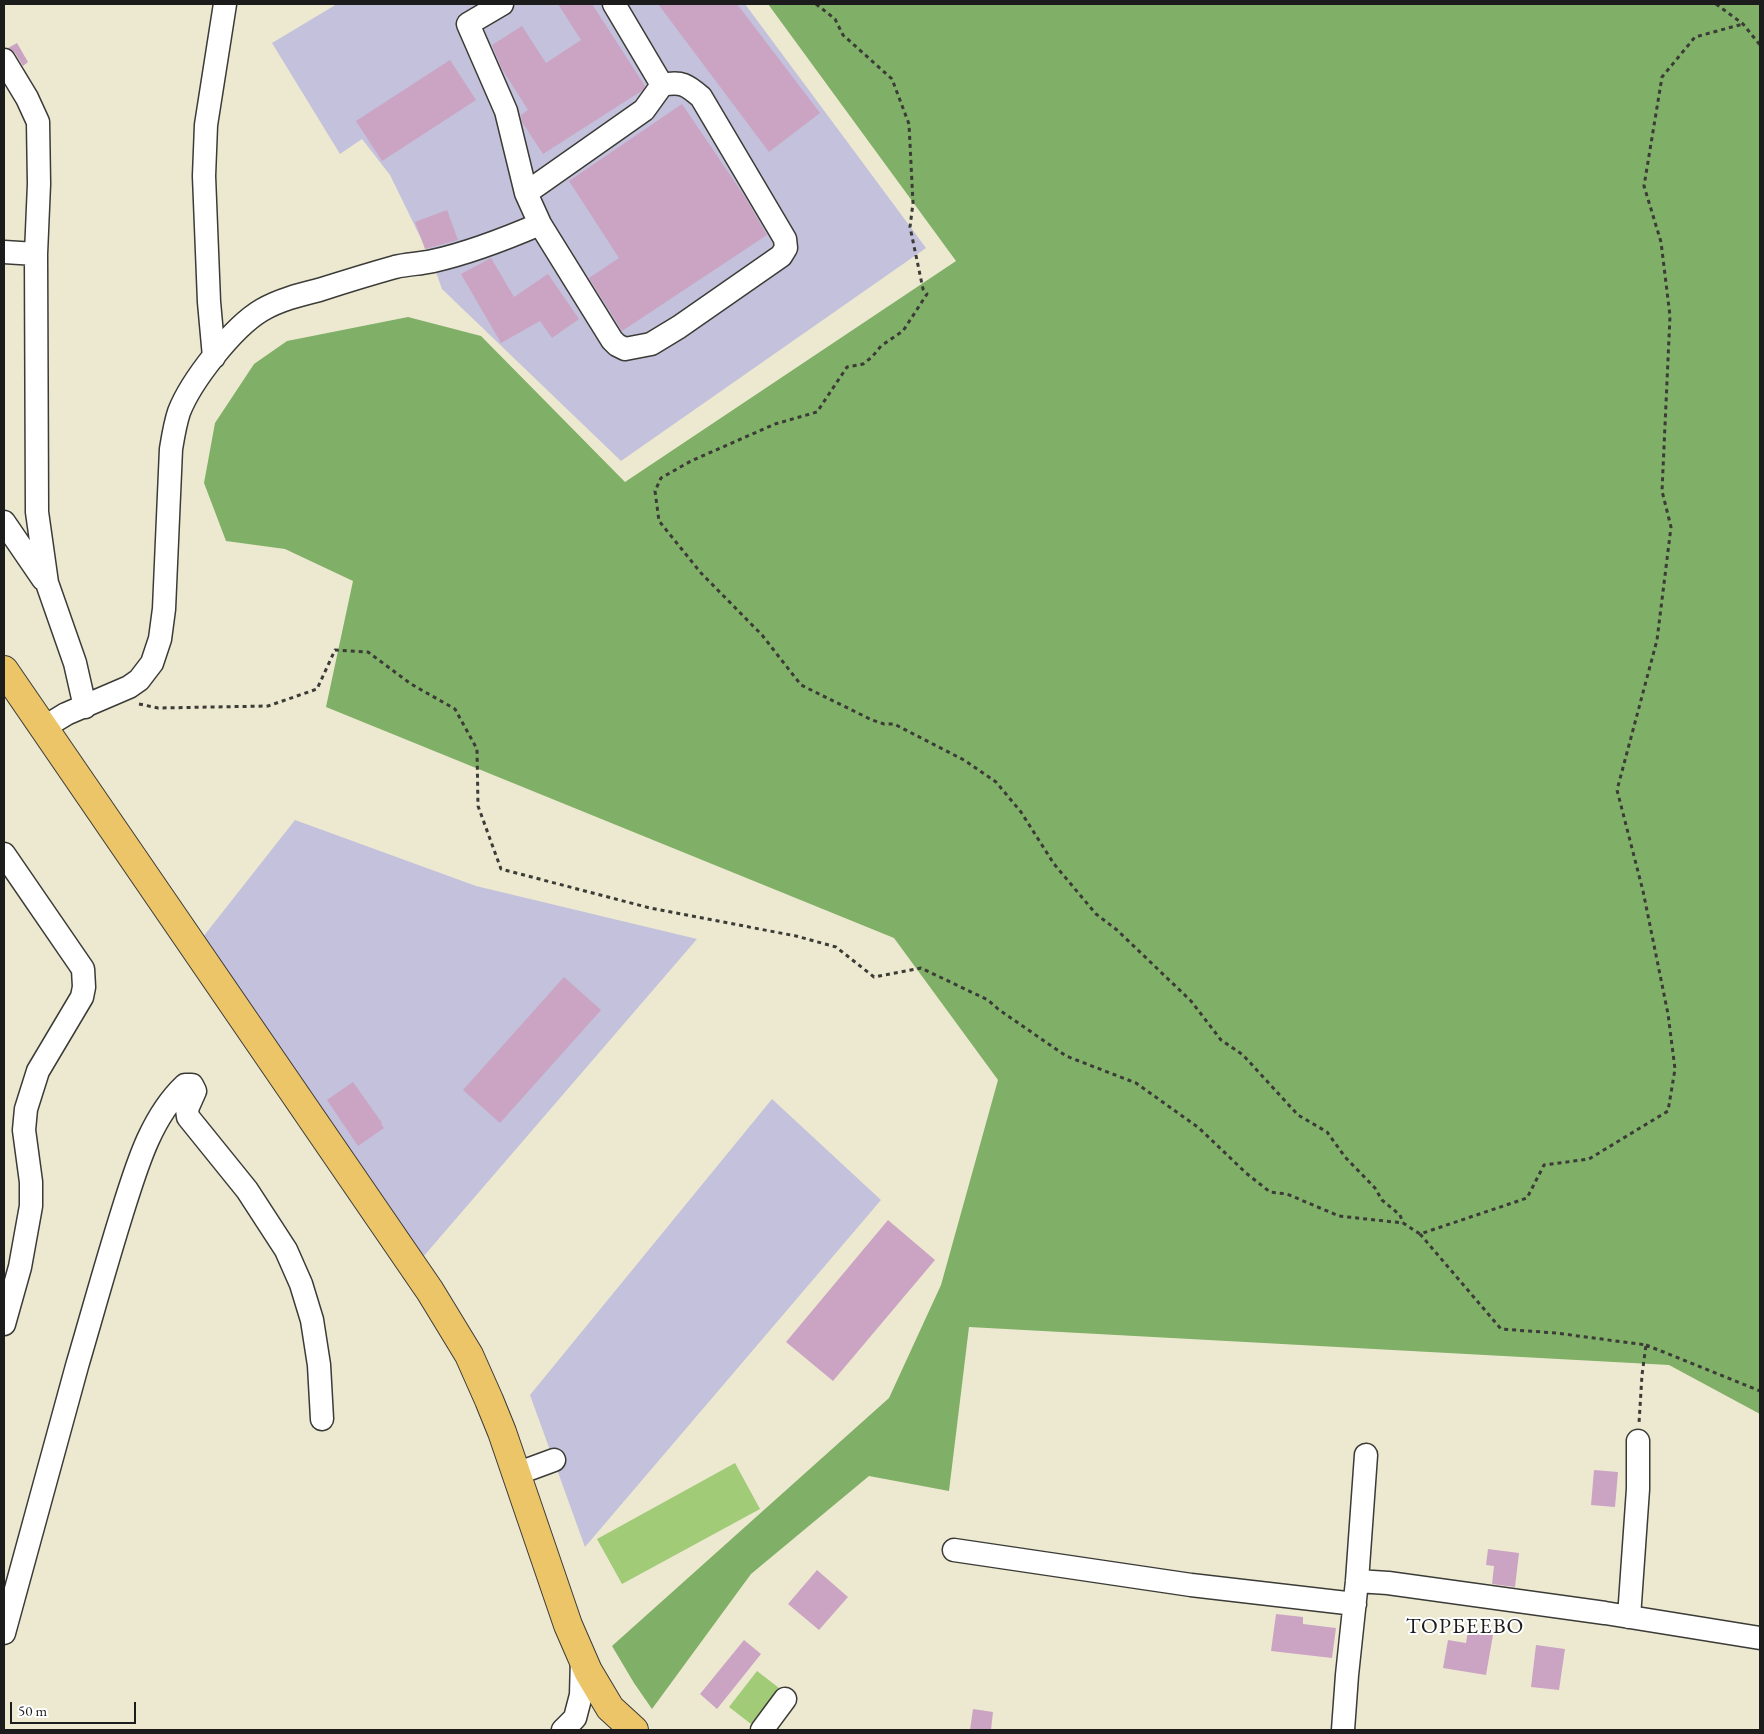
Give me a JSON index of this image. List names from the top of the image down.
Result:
{
  "districts": ["ТОРБЕЕВО"],
  "scale_bar": "50 m"
}
